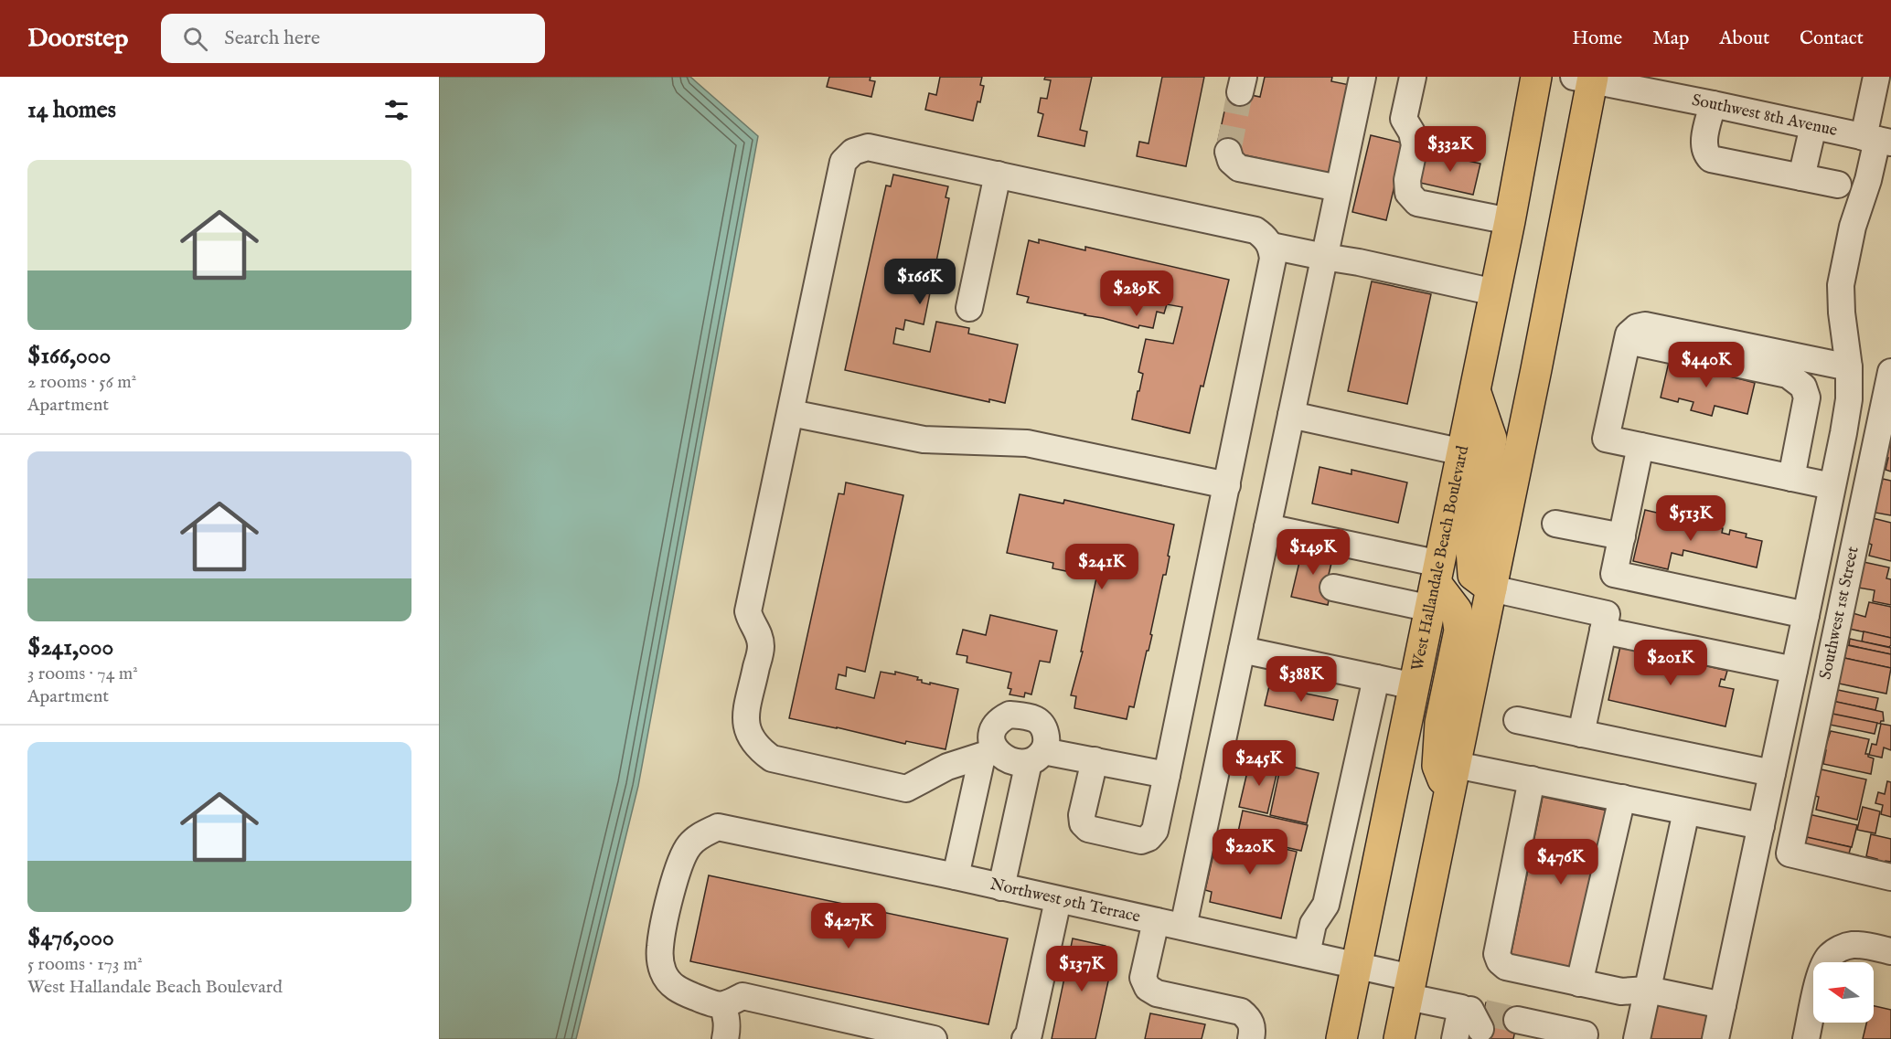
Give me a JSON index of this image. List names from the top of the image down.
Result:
{
  "streets": {
    "main road": ["West Hallandale Beach Boulevard"],
    "street": ["Southwest 8th Avenue", "Southwest 1st Street", "Northwest 9th Terrace"]
  },
  "crossings": [
    ["West Hallandale Beach Boulevard", "Northwest 9th Terrace"]
  ],
  "north": "left",
  "page": {
    "header": "Doorstep",
    "search": "Search here",
    "nav": [
      "Home",
      "Map",
      "About",
      "Contact"
    ],
    "heading": "14 homes",
    "price": [
      "$332K",
      "$166K",
      "$289K",
      "$440K",
      "$513K",
      "$149K",
      "$241K",
      "$201K",
      "$388K",
      "$245K",
      "$220K",
      "$476K",
      "$427K",
      "$137K"
    ],
    "list": [
      {
        "name": "$166,000",
        "note": "2 rooms · 56 m² · Apartment"
      },
      {
        "name": "$241,000",
        "note": "3 rooms · 74 m² · Apartment"
      },
      {
        "name": "$476,000",
        "note": "5 rooms · 173 m² · West Hallandale Beach Boulevard"
      }
    ]
  }
}
